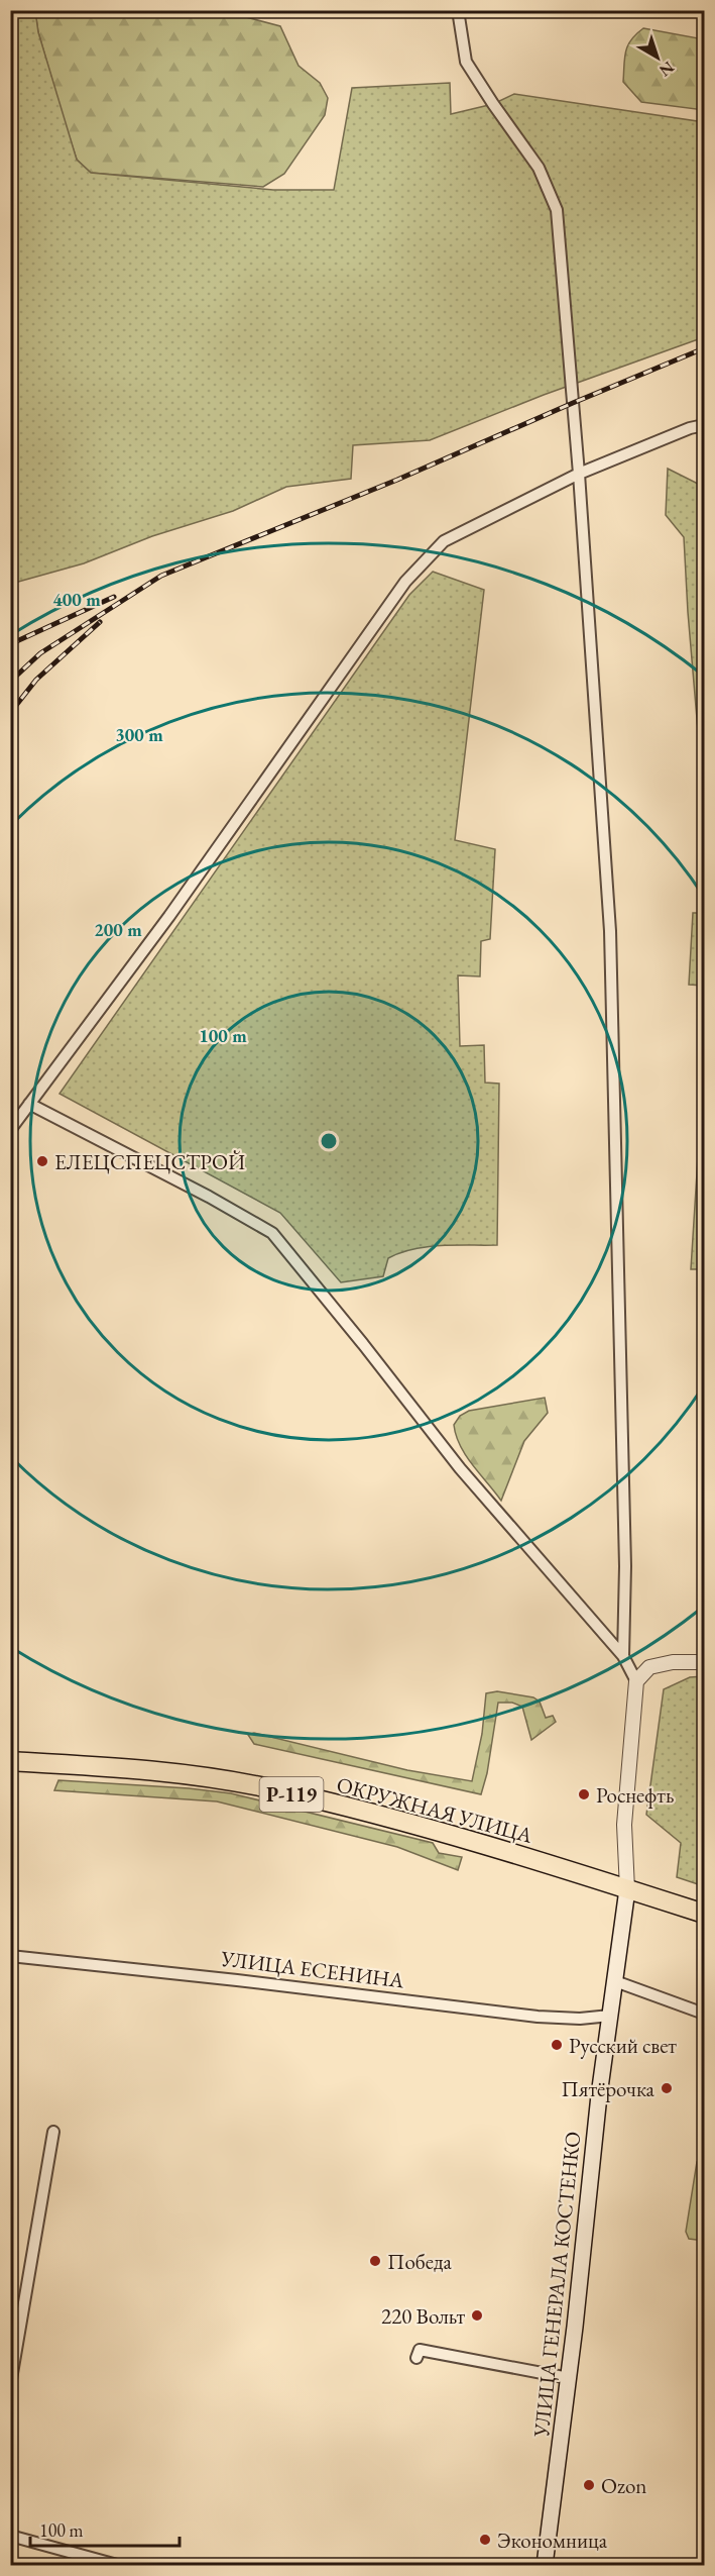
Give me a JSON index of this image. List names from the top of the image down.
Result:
{
  "streets": {
    "highway": ["Р-119", "ОКРУЖНАЯ УЛИЦА"],
    "main road": ["УЛИЦА ГЕНЕРАЛА КОСТЕНКО"],
    "street": ["УЛИЦА ЕСЕНИНА"]
  },
  "crossings": [
    ["Р-119", "ОКРУЖНАЯ УЛИЦА"],
    ["Р-119", "УЛИЦА ГЕНЕРАЛА КОСТЕНКО"],
    ["ОКРУЖНАЯ УЛИЦА", "УЛИЦА ГЕНЕРАЛА КОСТЕНКО"],
    ["УЛИЦА ЕСЕНИНА", "УЛИЦА ГЕНЕРАЛА КОСТЕНКО"]
  ],
  "places": [
    "ЕЛЕЦСПЕЦСТРОЙ",
    "Роснефть",
    "Русский свет",
    "Пятёрочка",
    "Победа",
    "220 Вольт",
    "Ozon",
    "Экономница"
  ],
  "scale_bar": "100 m",
  "north": "bottom right",
  "rings": [
    "400 m",
    "300 m",
    "200 m",
    "100 m"
  ]
}
